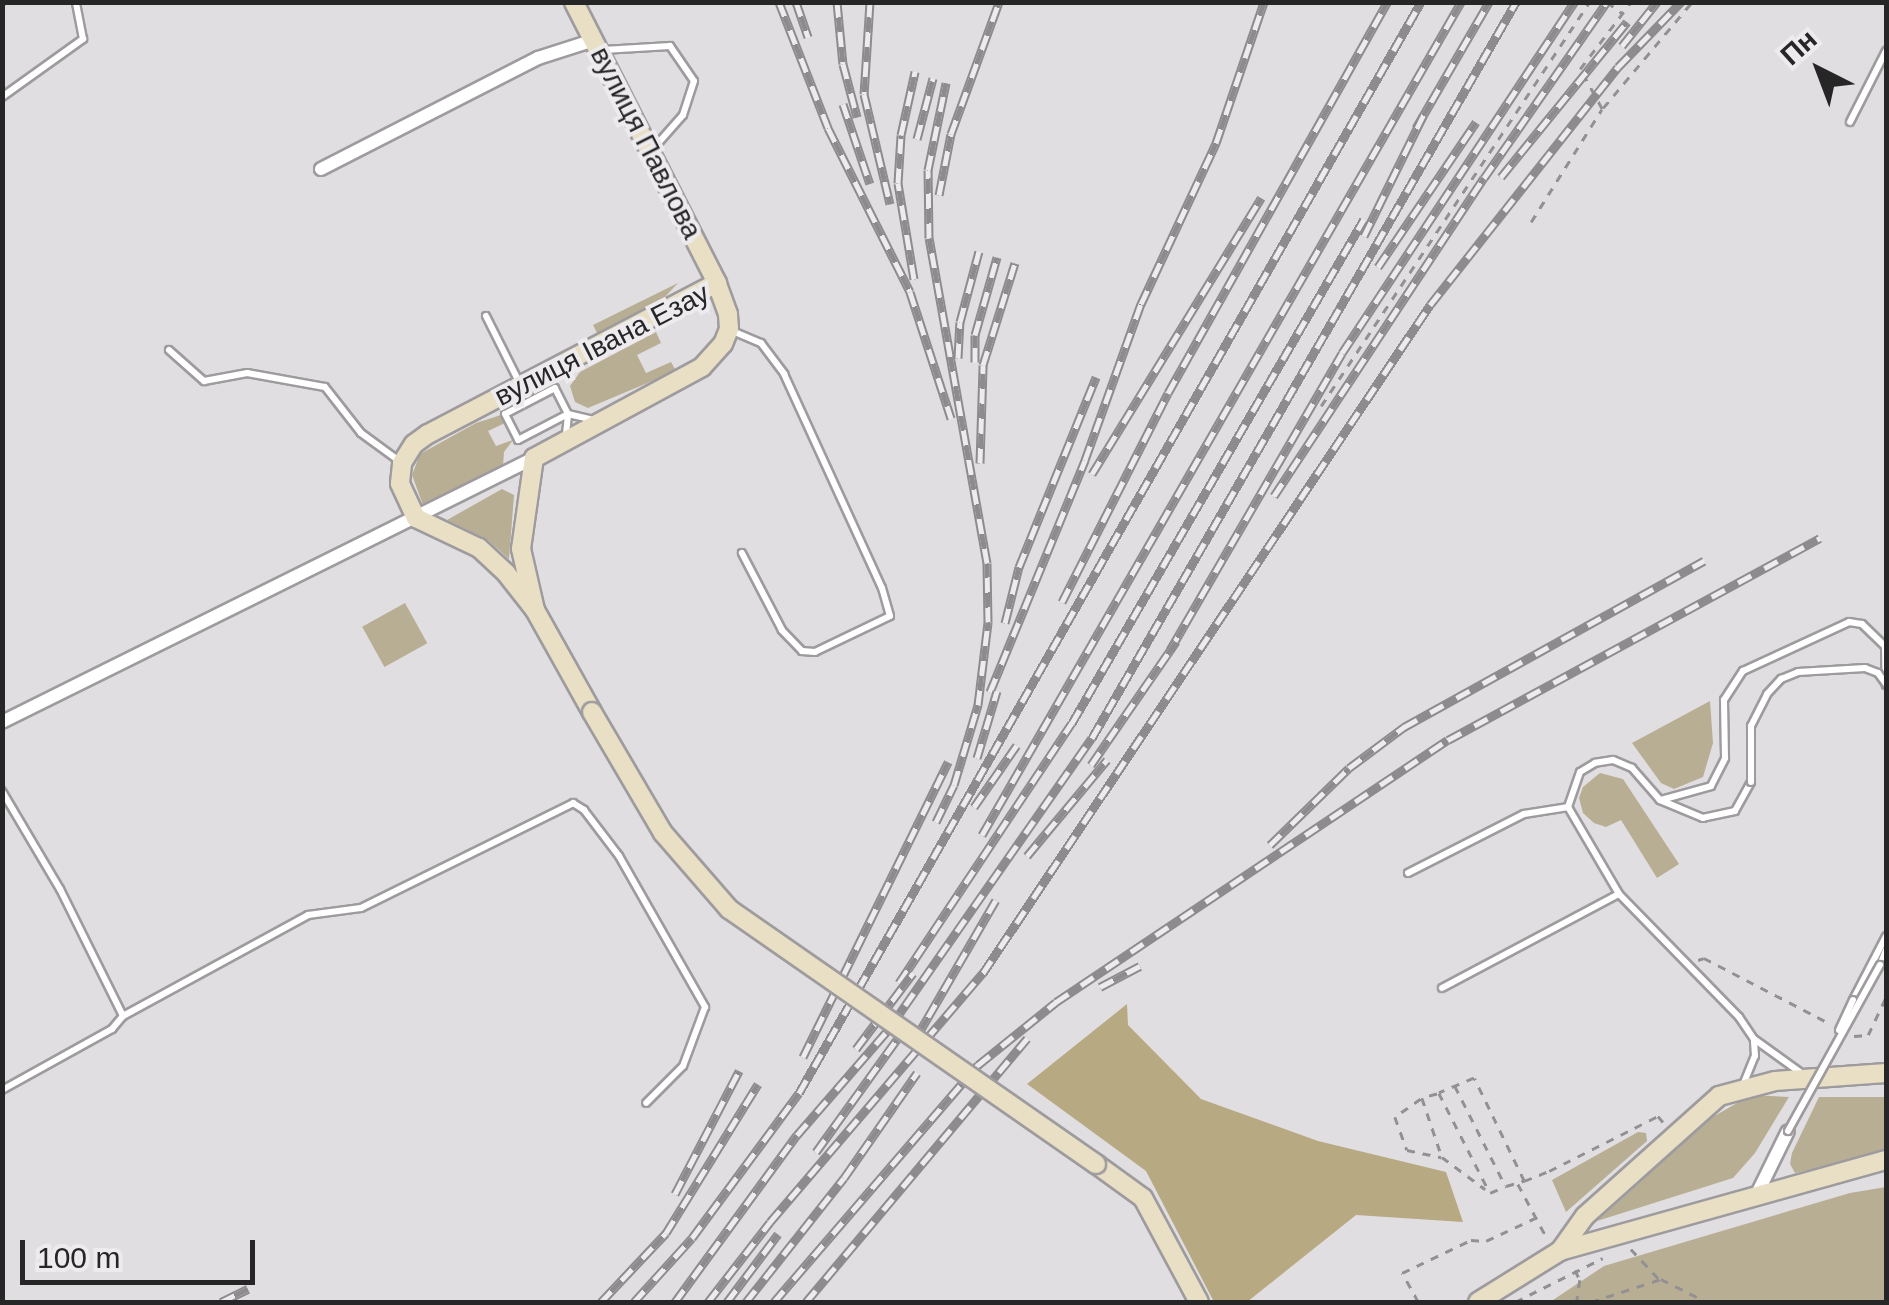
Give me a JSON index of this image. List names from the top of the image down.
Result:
{
  "streets": {
    "main road": ["вулиця Павлова", "вулиця Івана Езау"]
  },
  "crossings": [
    ["вулиця Павлова", "вулиця Івана Езау"]
  ],
  "scale_bar": "100 m",
  "north": "top left"
}
